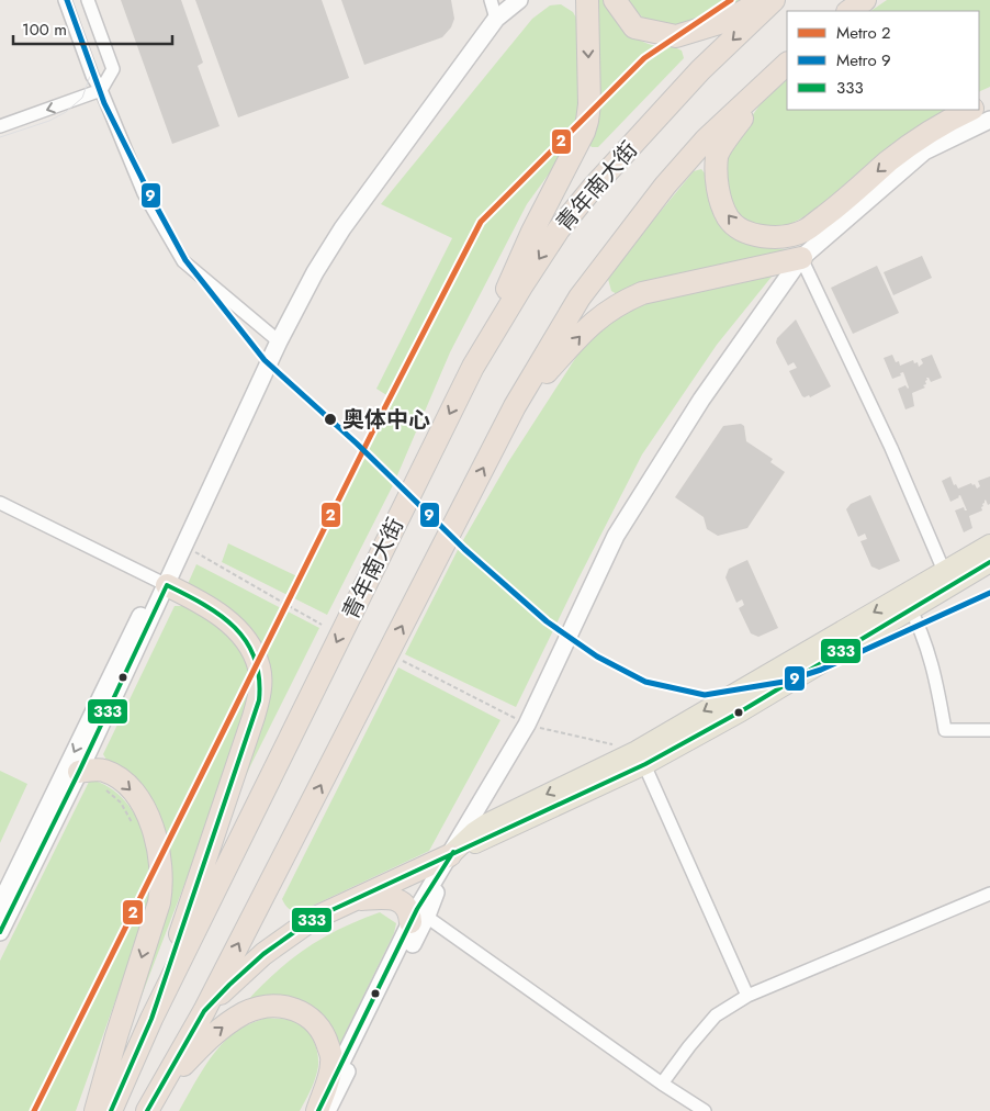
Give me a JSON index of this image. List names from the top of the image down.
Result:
{
  "streets": {
    "highway": ["青年南大街"]
  },
  "places": ["奥体中心"],
  "lines": ["metro line 2", "metro line 9", "transit line 333"],
  "legend": ["Metro 2", "Metro 9", "333"],
  "scale_bar": "100 m"
}
